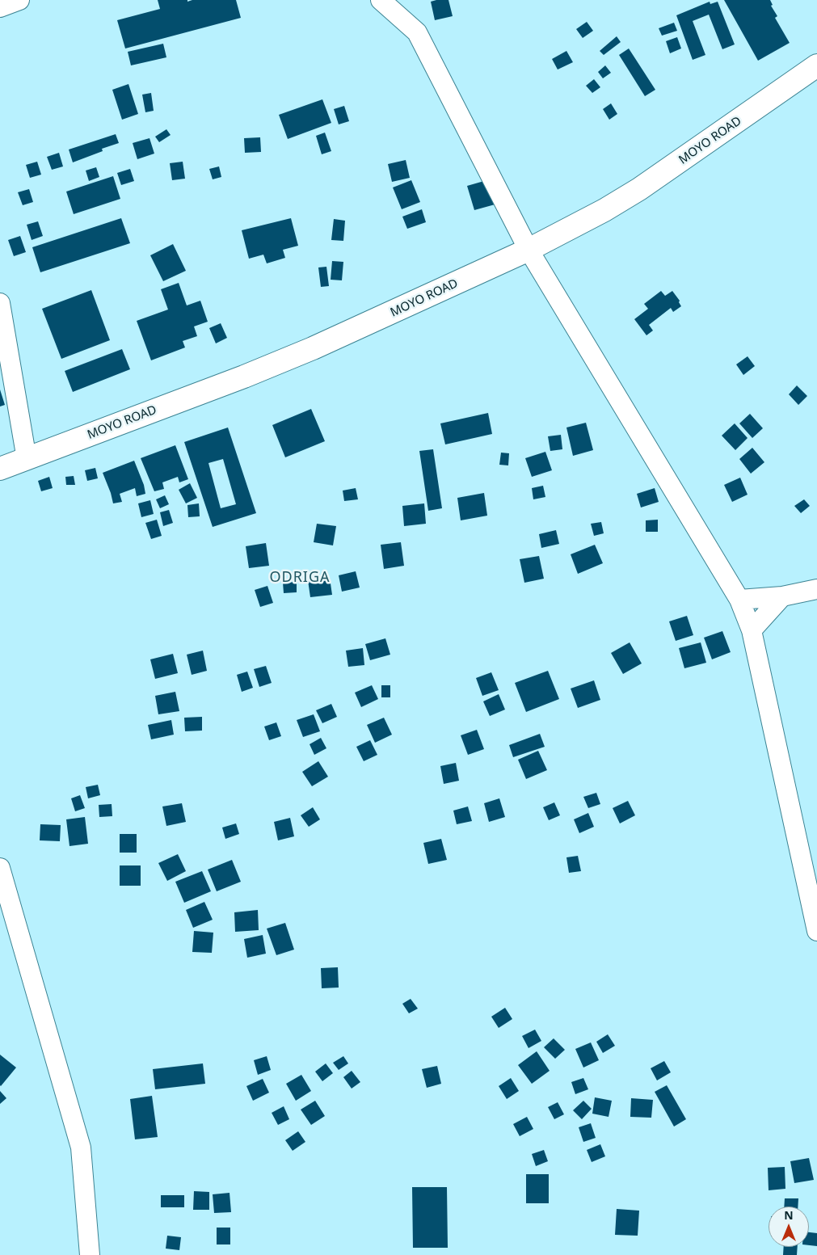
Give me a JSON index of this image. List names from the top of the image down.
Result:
{
  "streets": {
    "main road": ["MOYO ROAD"]
  },
  "districts": ["ODRIGA"],
  "north": "top"
}
